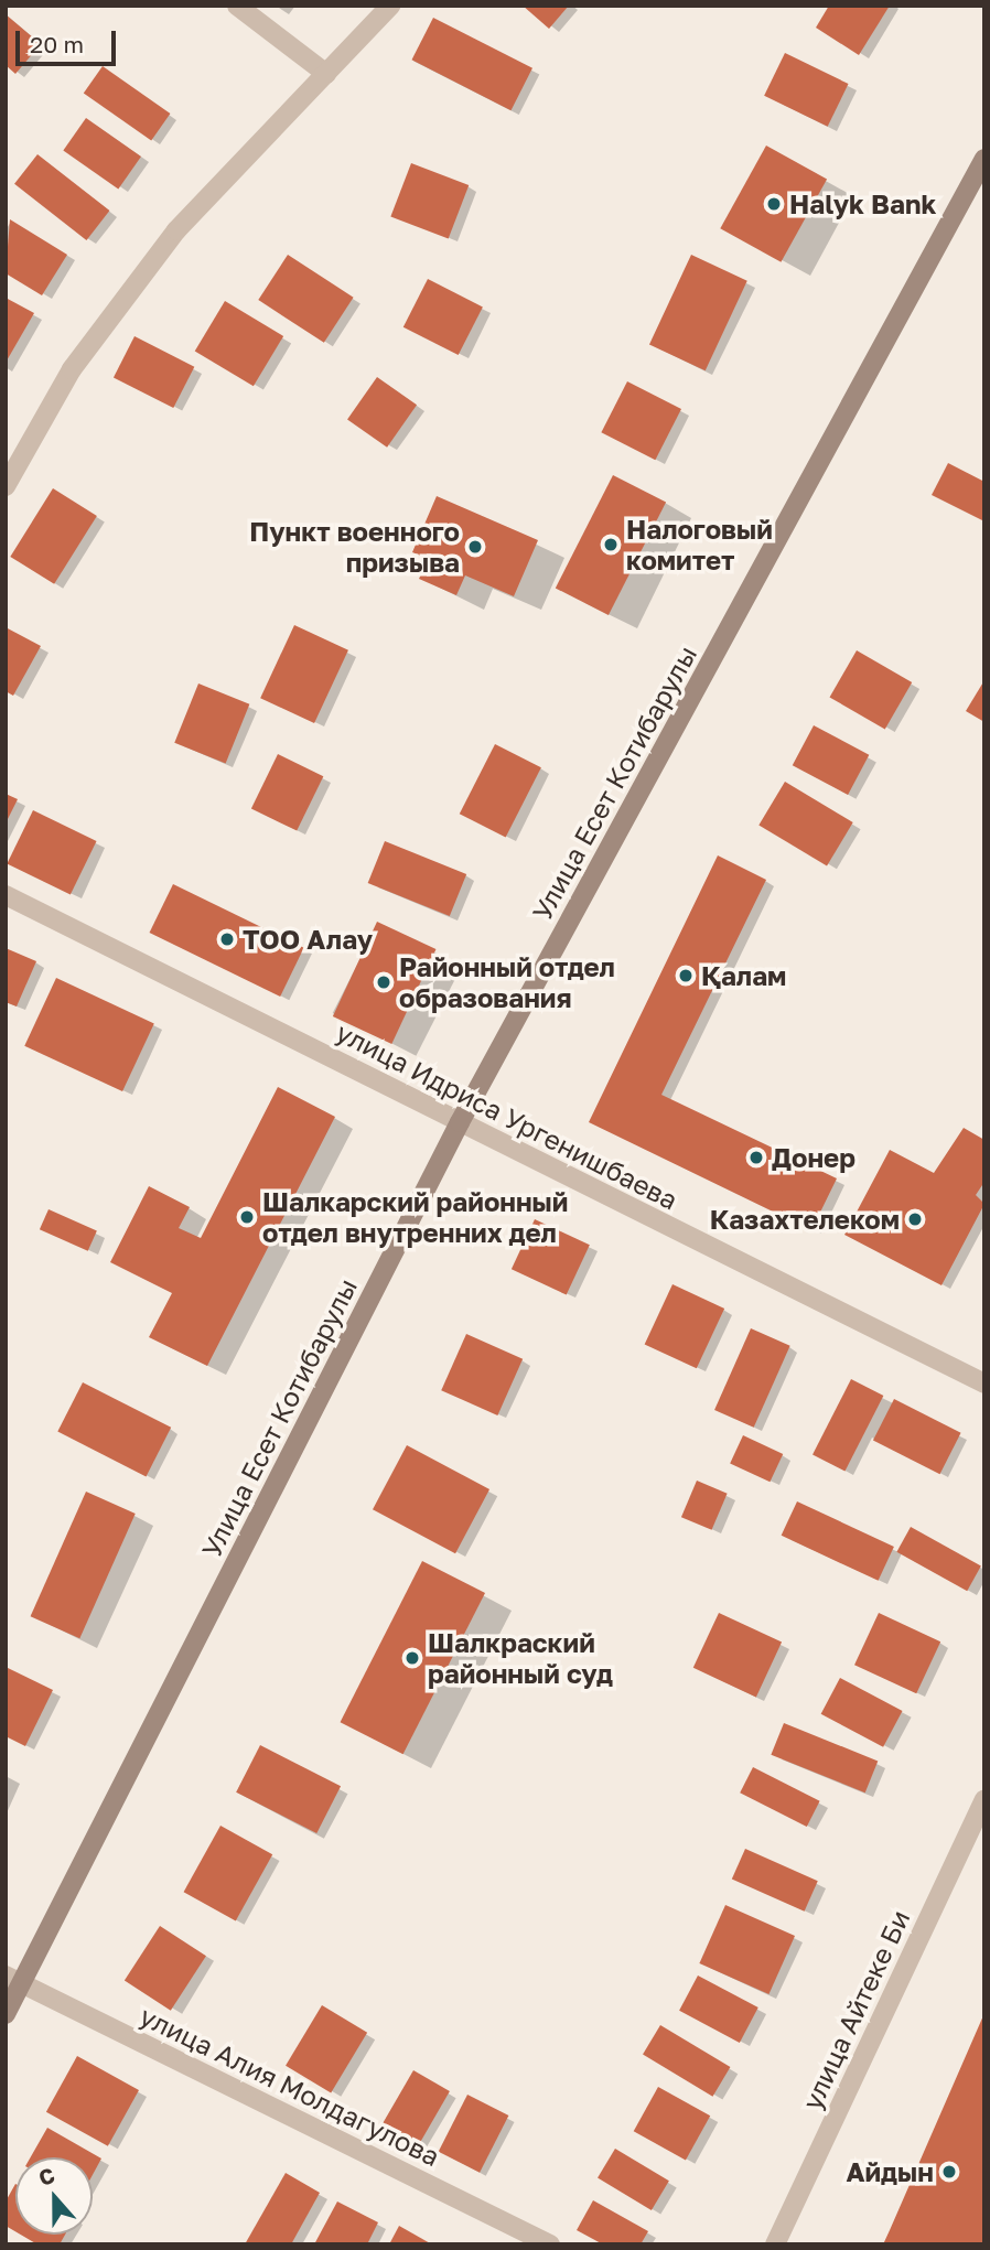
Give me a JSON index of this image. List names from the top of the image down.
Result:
{
  "streets": {
    "main road": ["Улица Есет Котибарулы"],
    "street": ["улица Идриса Ургенишбаева", "улица Айтеке Би", "улица Алия Молдагулова"]
  },
  "crossings": [
    ["Улица Есет Котибарулы", "улица Идриса Ургенишбаева"],
    ["Улица Есет Котибарулы", "улица Алия Молдагулова"]
  ],
  "places": [
    "Halyk Bank",
    "Налоговый комитет",
    "Пункт военного призыва",
    "ТОО Алау",
    "Қалам",
    "Районный отдел образования",
    "Донер",
    "Шалкарский районный отдел внутренних дел",
    "Казахтелеком",
    "Шалкраский районный суд",
    "Айдын"
  ],
  "scale_bar": "20 m",
  "north": "top"
}
